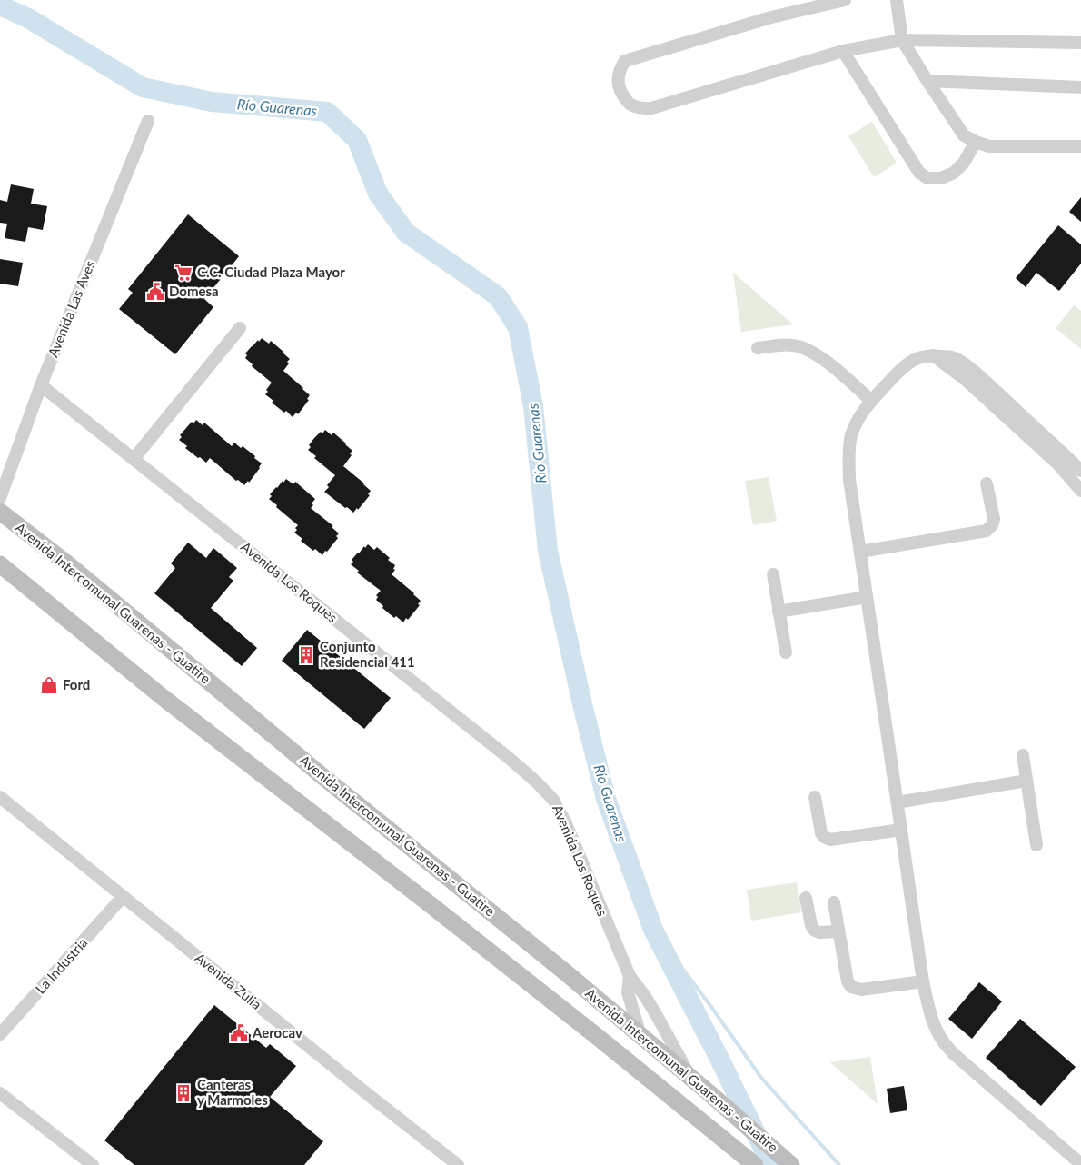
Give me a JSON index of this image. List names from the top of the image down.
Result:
{
  "streets": {
    "main road": ["Avenida Intercomunal Guarenas - Guatire"],
    "street": [
      "Avenida Las Aves",
      "Avenida Los Roques",
      "La Industria",
      "Avenida Zulia"
    ]
  },
  "crossings": [
    ["Avenida Las Aves", "Avenida Los Roques"],
    ["Avenida Los Roques", "Avenida Intercomunal Guarenas - Guatire"],
    ["La Industria", "Avenida Zulia"]
  ],
  "water": ["Río Guarenas"],
  "places": {
    "supermarket": ["C.C. Ciudad Plaza Mayor"],
    "public building": ["Domesa", "Aerocav"],
    "building": ["Conjunto Residencial 411", "Canteras y Marmoles"],
    "shop": ["Ford"]
  }
}
